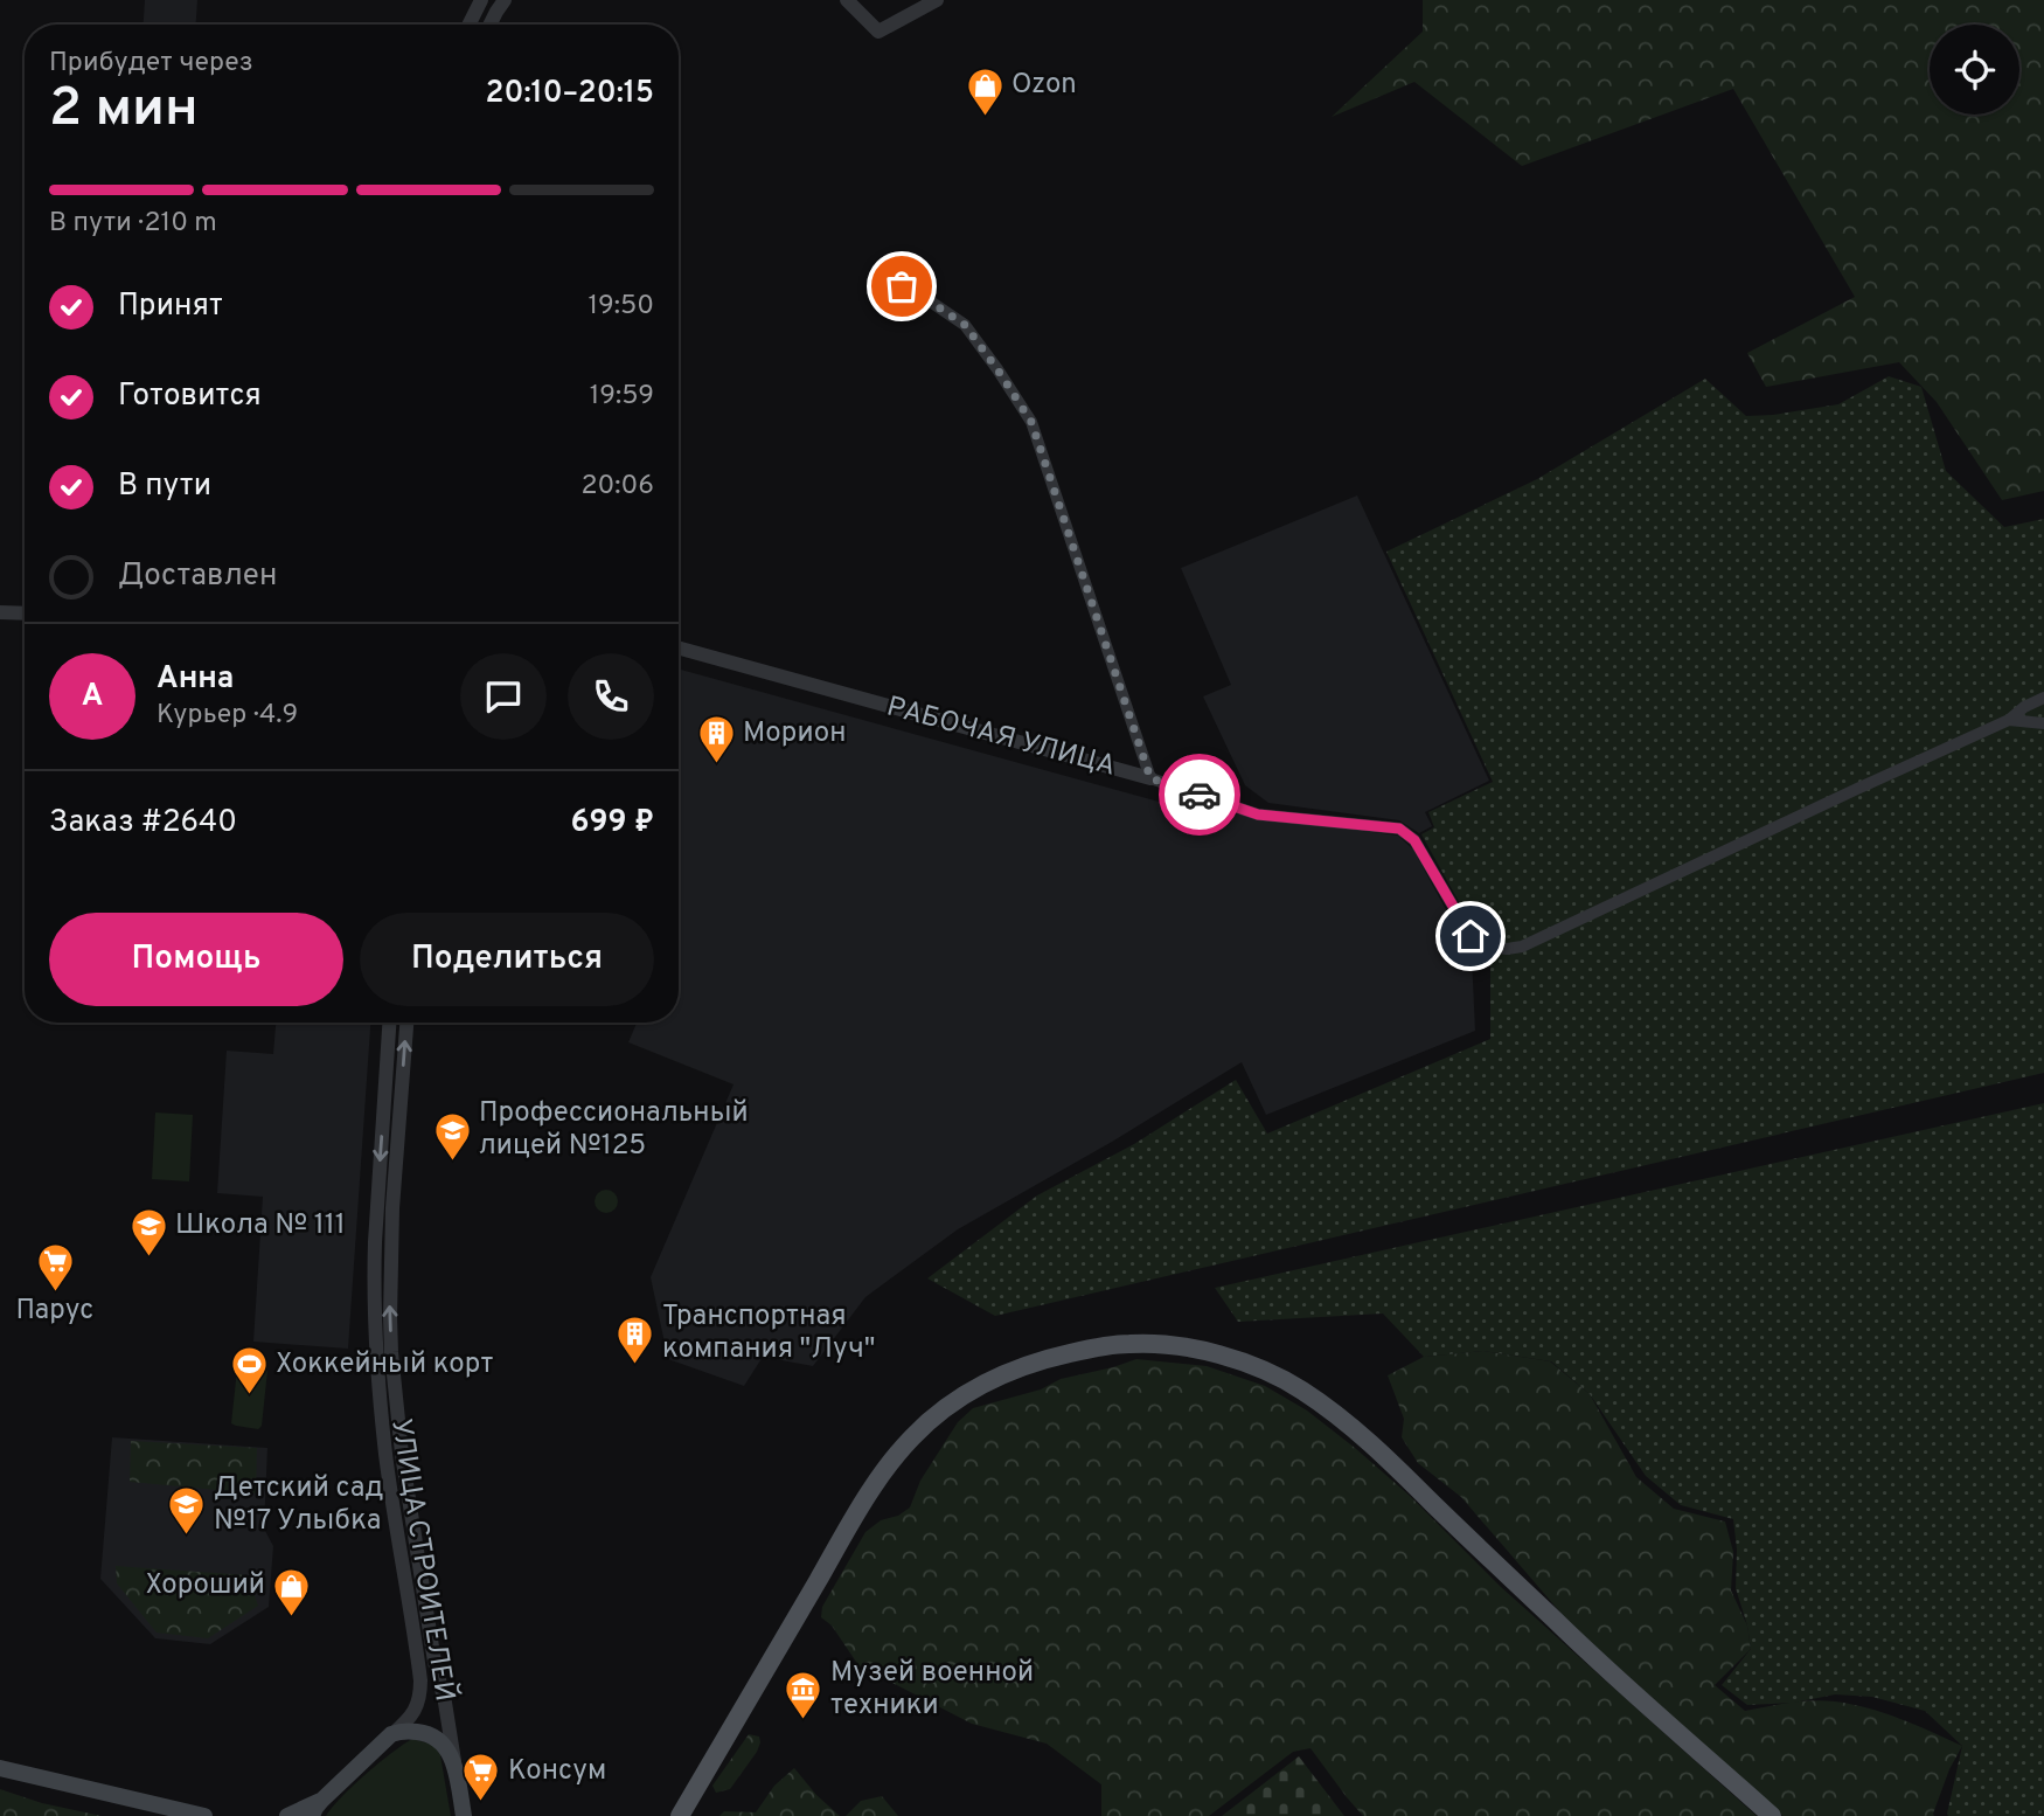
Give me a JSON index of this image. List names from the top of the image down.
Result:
{
  "streets": {
    "street": ["РАБОЧАЯ УЛИЦА", "УЛИЦА СТРОИТЕЛЕЙ"]
  },
  "places": {
    "shop": ["Ozon", "Хороший"],
    "building": ["Морион", "Транспортная компания \"Луч\""],
    "school or university": ["Профессиональный лицей №125", "Школа № 111", "Детский сад №17 Улыбка"],
    "supermarket": ["Парус", "Консум"],
    "sports": ["Хоккейный корт"],
    "museum": ["Музей военной техники"]
  },
  "page": {
    "heading": ["2 мин", "Прибудет через", "20:10–20:15"],
    "panel": [
      "Анна",
      "Курьер · 4.9",
      "Заказ #2640",
      "699 ₽"
    ],
    "bar": "В пути · 210 m",
    "list": [
      ["Принят", "19:50"],
      ["Готовится", "19:59"],
      ["В пути", "20:06"],
      "Доставлен"
    ],
    "round": "А",
    "buttons": ["Помощь", "Поделиться"]
  }
}
